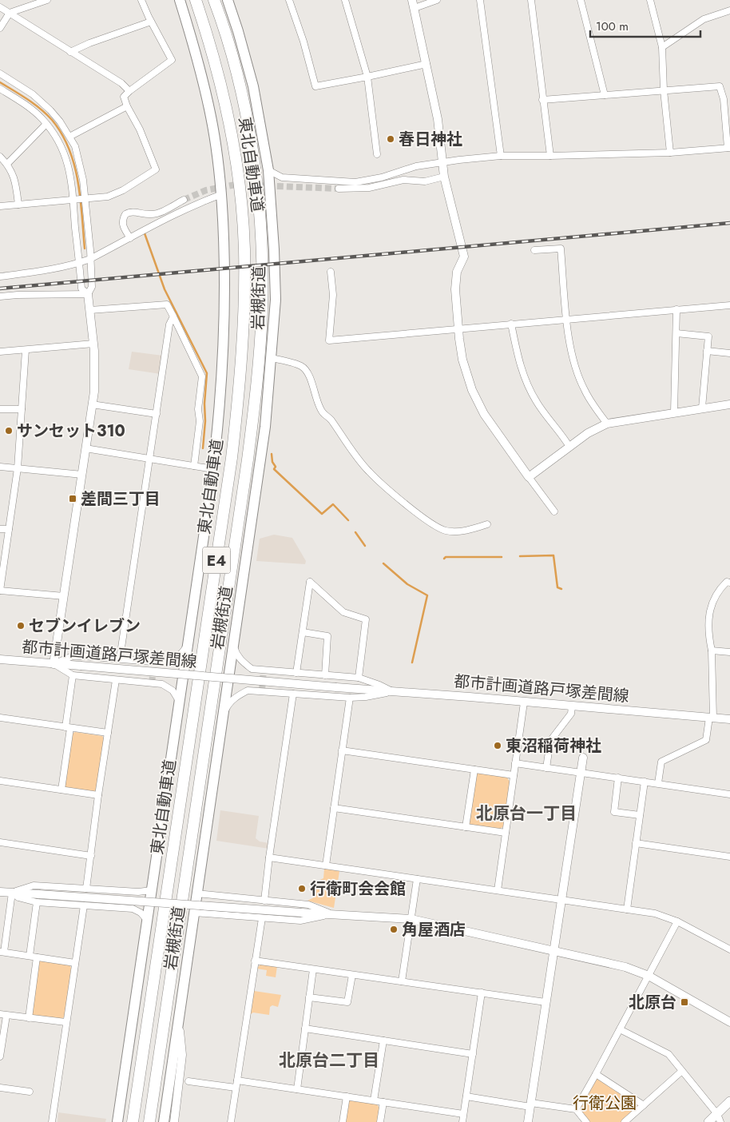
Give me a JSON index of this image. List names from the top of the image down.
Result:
{
  "streets": {
    "highway": ["東北自動車道", "岩槻街道", "E4"],
    "street": ["都市計画道路戸塚差間線"]
  },
  "districts": ["北原台一丁目", "北原台二丁目"],
  "parks": ["行衛公園"],
  "places": {
    "other": [
      "春日神社",
      "サンセット310",
      "セブンイレブン",
      "東沼稲荷神社",
      "行衛町会会館",
      "角屋酒店"
    ],
    "transit": ["差間三丁目", "北原台"]
  },
  "scale_bar": "100 m"
}
